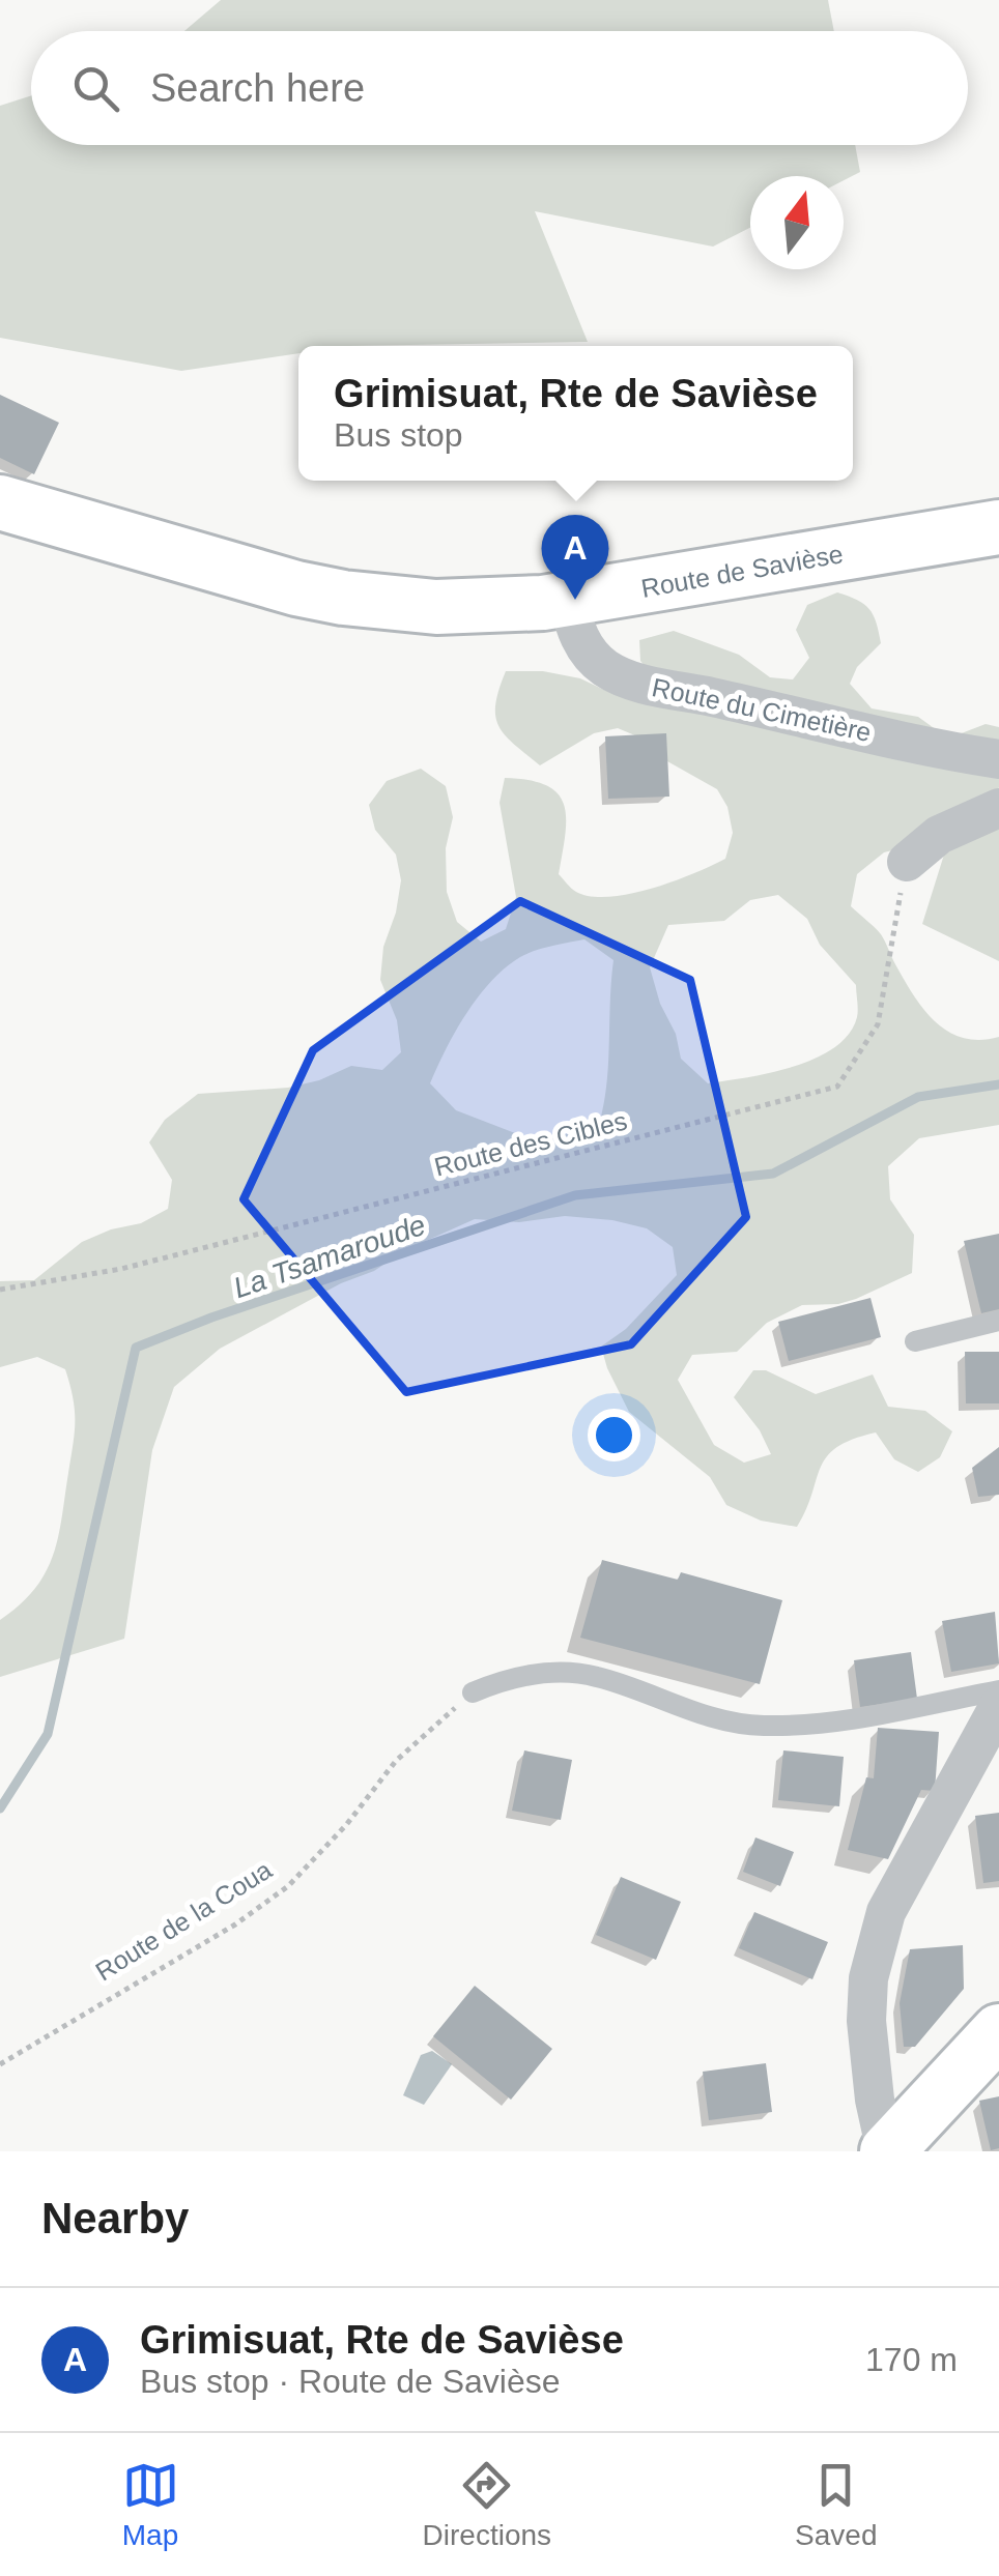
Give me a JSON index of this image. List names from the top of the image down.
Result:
{
  "streets": {
    "street": ["Route de Savièse", "Route du Cimetière"],
    "path": ["Route des Cibles", "Route de la Coua"]
  },
  "crossings": [
    ["Route de Savièse", "Route du Cimetière"]
  ],
  "water": ["La Tsamaroude"],
  "north": "top",
  "page": {
    "search": "Search here",
    "popup": ["Grimisuat, Rte de Savièse", "Bus stop"],
    "pins": "A",
    "heading": "Nearby",
    "list": [
      {
        "mark": "A",
        "name": "Grimisuat, Rte de Savièse",
        "note": "Bus stop · Route de Savièse",
        "value": "170 m"
      }
    ],
    "nav": ["Map", "Directions", "Saved"]
  }
}
